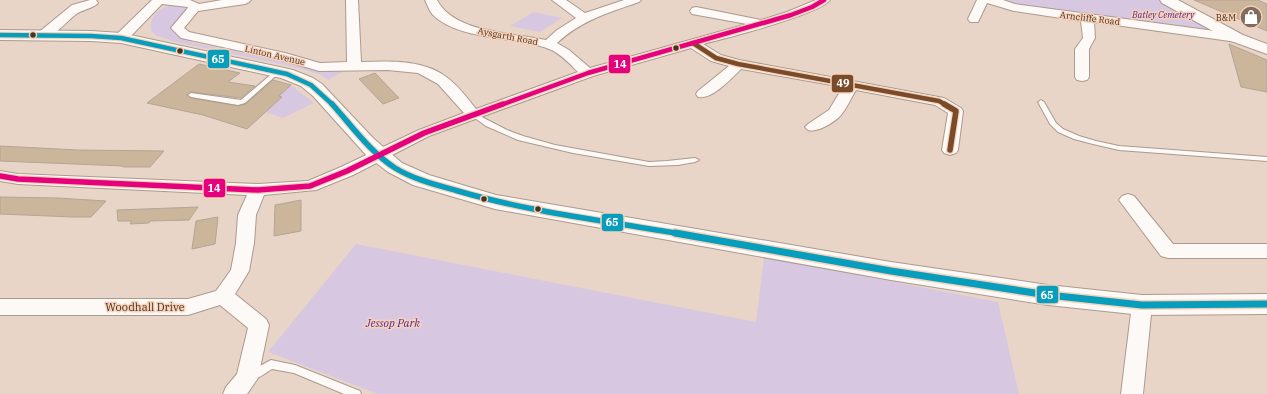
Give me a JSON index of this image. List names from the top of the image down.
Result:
{
  "streets": {
    "street": [
      "Arncliffe Road",
      "Aysgarth Road",
      "Linton Avenue",
      "Woodhall Drive"
    ]
  },
  "parks": ["Batley Cemetery", "Jessop Park"],
  "places": {
    "shop": ["B&M"]
  },
  "lines": ["transit line 14", "transit line 65", "transit line 49"]
}
